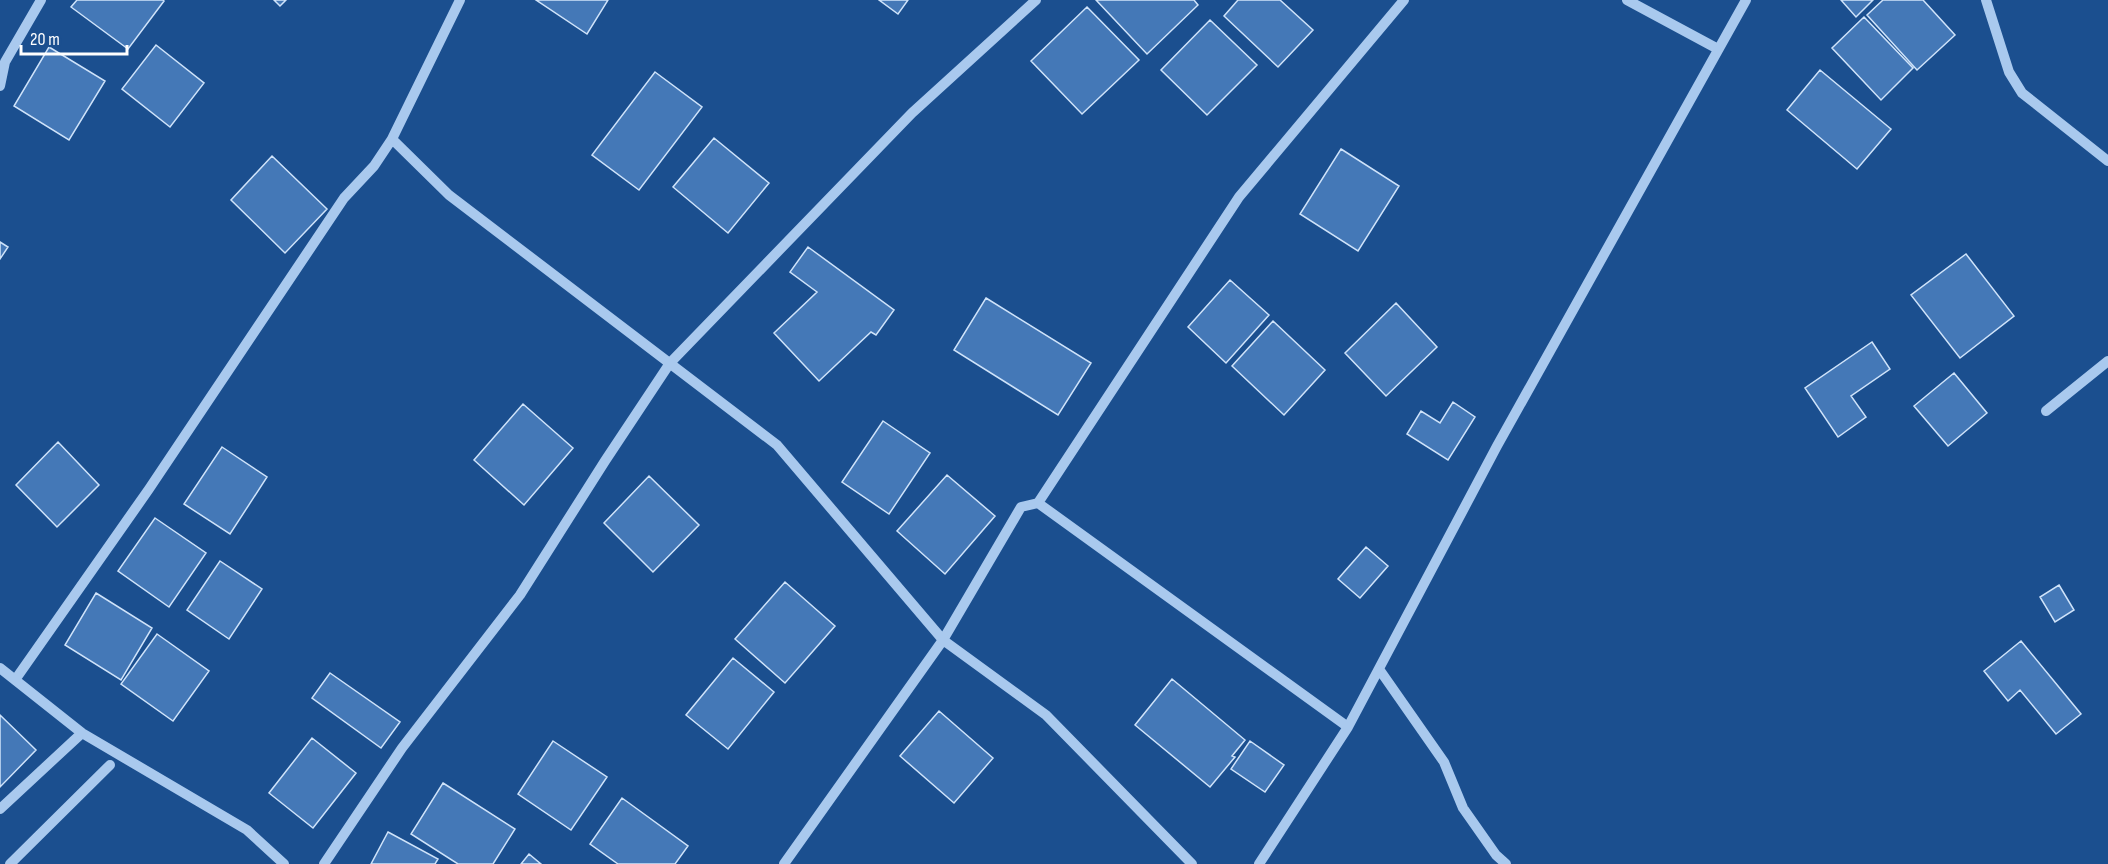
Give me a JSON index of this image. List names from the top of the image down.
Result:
{
  "scale_bar": "20 m"
}
